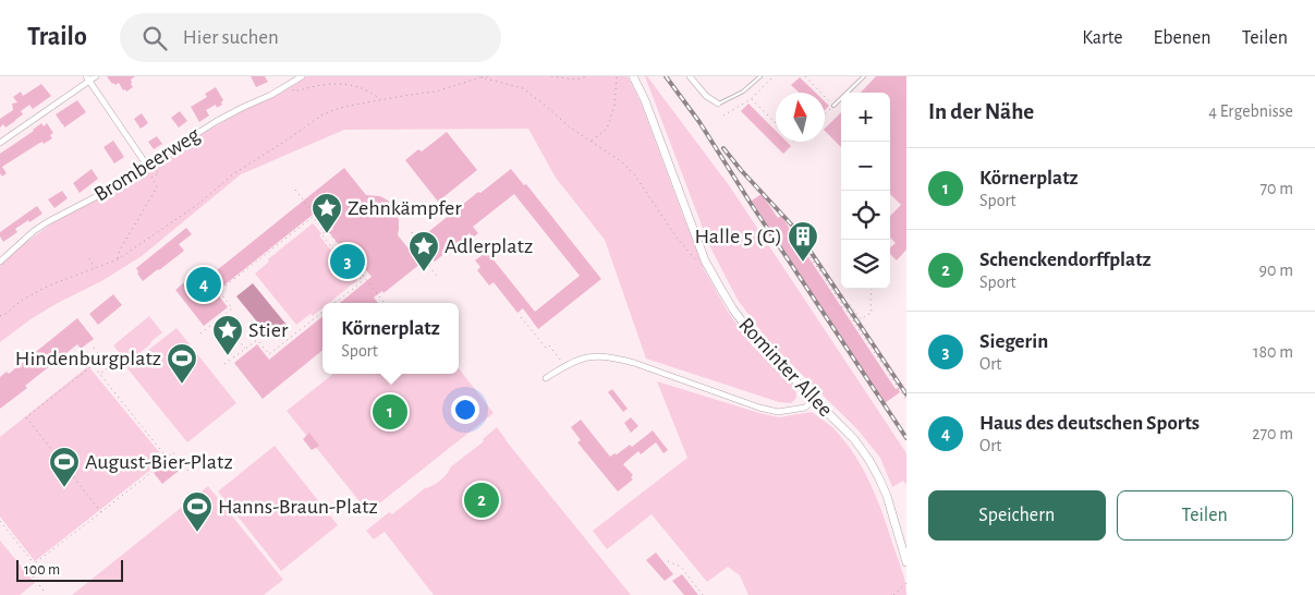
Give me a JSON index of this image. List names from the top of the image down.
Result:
{
  "streets": {
    "street": ["Brombeerweg", "Rominter Allee"]
  },
  "places": {
    "place": ["Zehnkämpfer", "Adlerplatz", "Stier"],
    "building": ["Halle 5 (G)"],
    "sports": ["Hindenburgplatz", "August-Bier-Platz", "Hanns-Braun-Platz"]
  },
  "scale_bar": "100 m",
  "north": "top",
  "page": {
    "header": "Trailo",
    "search": "Hier suchen",
    "nav": ["Karte", "Ebenen", "Teilen"],
    "heading": ["In der Nähe", "4 Ergebnisse"],
    "map_buttons": ["+", "−"],
    "list": [
      {
        "mark": "1",
        "name": "Körnerplatz",
        "note": "Sport",
        "value": "70 m"
      },
      {
        "mark": "2",
        "name": "Schenckendorffplatz",
        "note": "Sport",
        "value": "90 m"
      },
      {
        "mark": "3",
        "name": "Siegerin",
        "note": "Ort",
        "value": "180 m"
      },
      {
        "mark": "4",
        "name": "Haus des deutschen Sports",
        "note": "Ort",
        "value": "270 m"
      }
    ],
    "pins": [
      "3",
      "4",
      "1",
      "2"
    ],
    "popup": ["Körnerplatz", "Sport"],
    "buttons": ["Speichern", "Teilen"],
    "scale": "100 m"
  }
}
